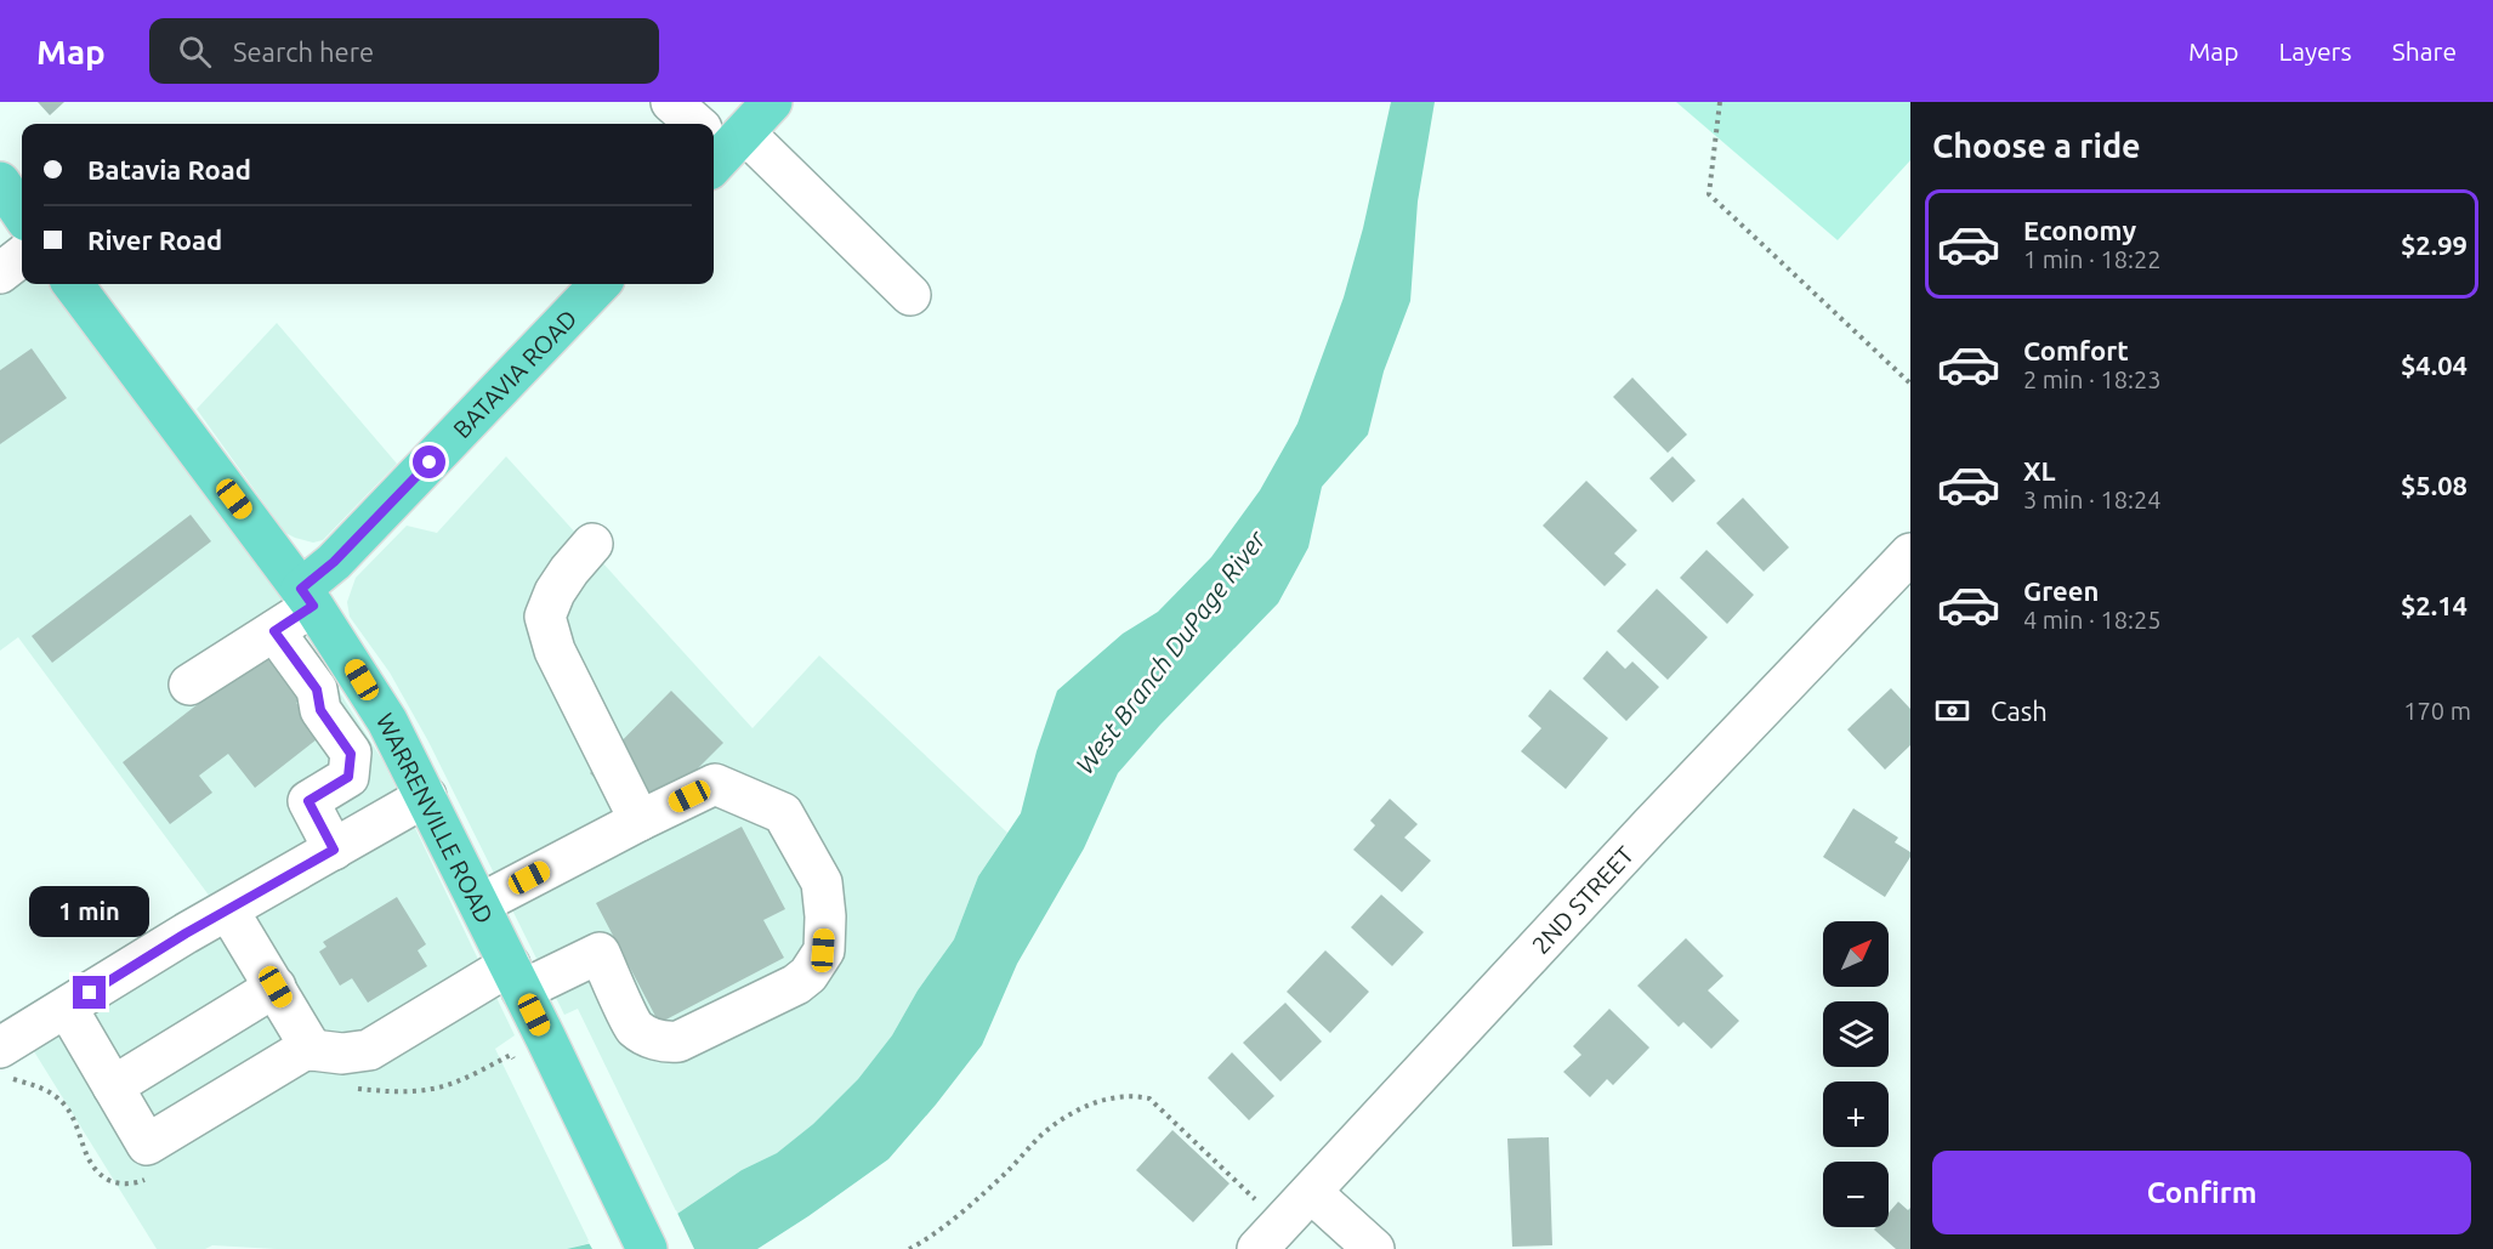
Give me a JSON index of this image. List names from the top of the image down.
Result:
{
  "streets": {
    "main road": ["BATAVIA ROAD", "WARRENVILLE ROAD"],
    "street": ["2ND STREET"]
  },
  "crossings": [
    ["BATAVIA ROAD", "WARRENVILLE ROAD"]
  ],
  "water": ["West Branch DuPage River"],
  "north": "top right",
  "page": {
    "header": "Map",
    "search": "Search here",
    "nav": ["Map", "Layers", "Share"],
    "heading": "Choose a ride",
    "banner": ["Batavia Road", "River Road"],
    "list": [
      {
        "name": "Economy",
        "note": "1 min · 18:22",
        "value": "$2.99"
      },
      {
        "name": "Comfort",
        "note": "2 min · 18:23",
        "value": "$4.04"
      },
      {
        "name": "XL",
        "note": "3 min · 18:24",
        "value": "$5.08"
      },
      {
        "name": "Green",
        "note": "4 min · 18:25",
        "value": "$2.14"
      }
    ],
    "pay": ["Cash", "170 m"],
    "bubble": "1 min",
    "map_buttons": ["+", "−"],
    "buttons": "Confirm"
  }
}
